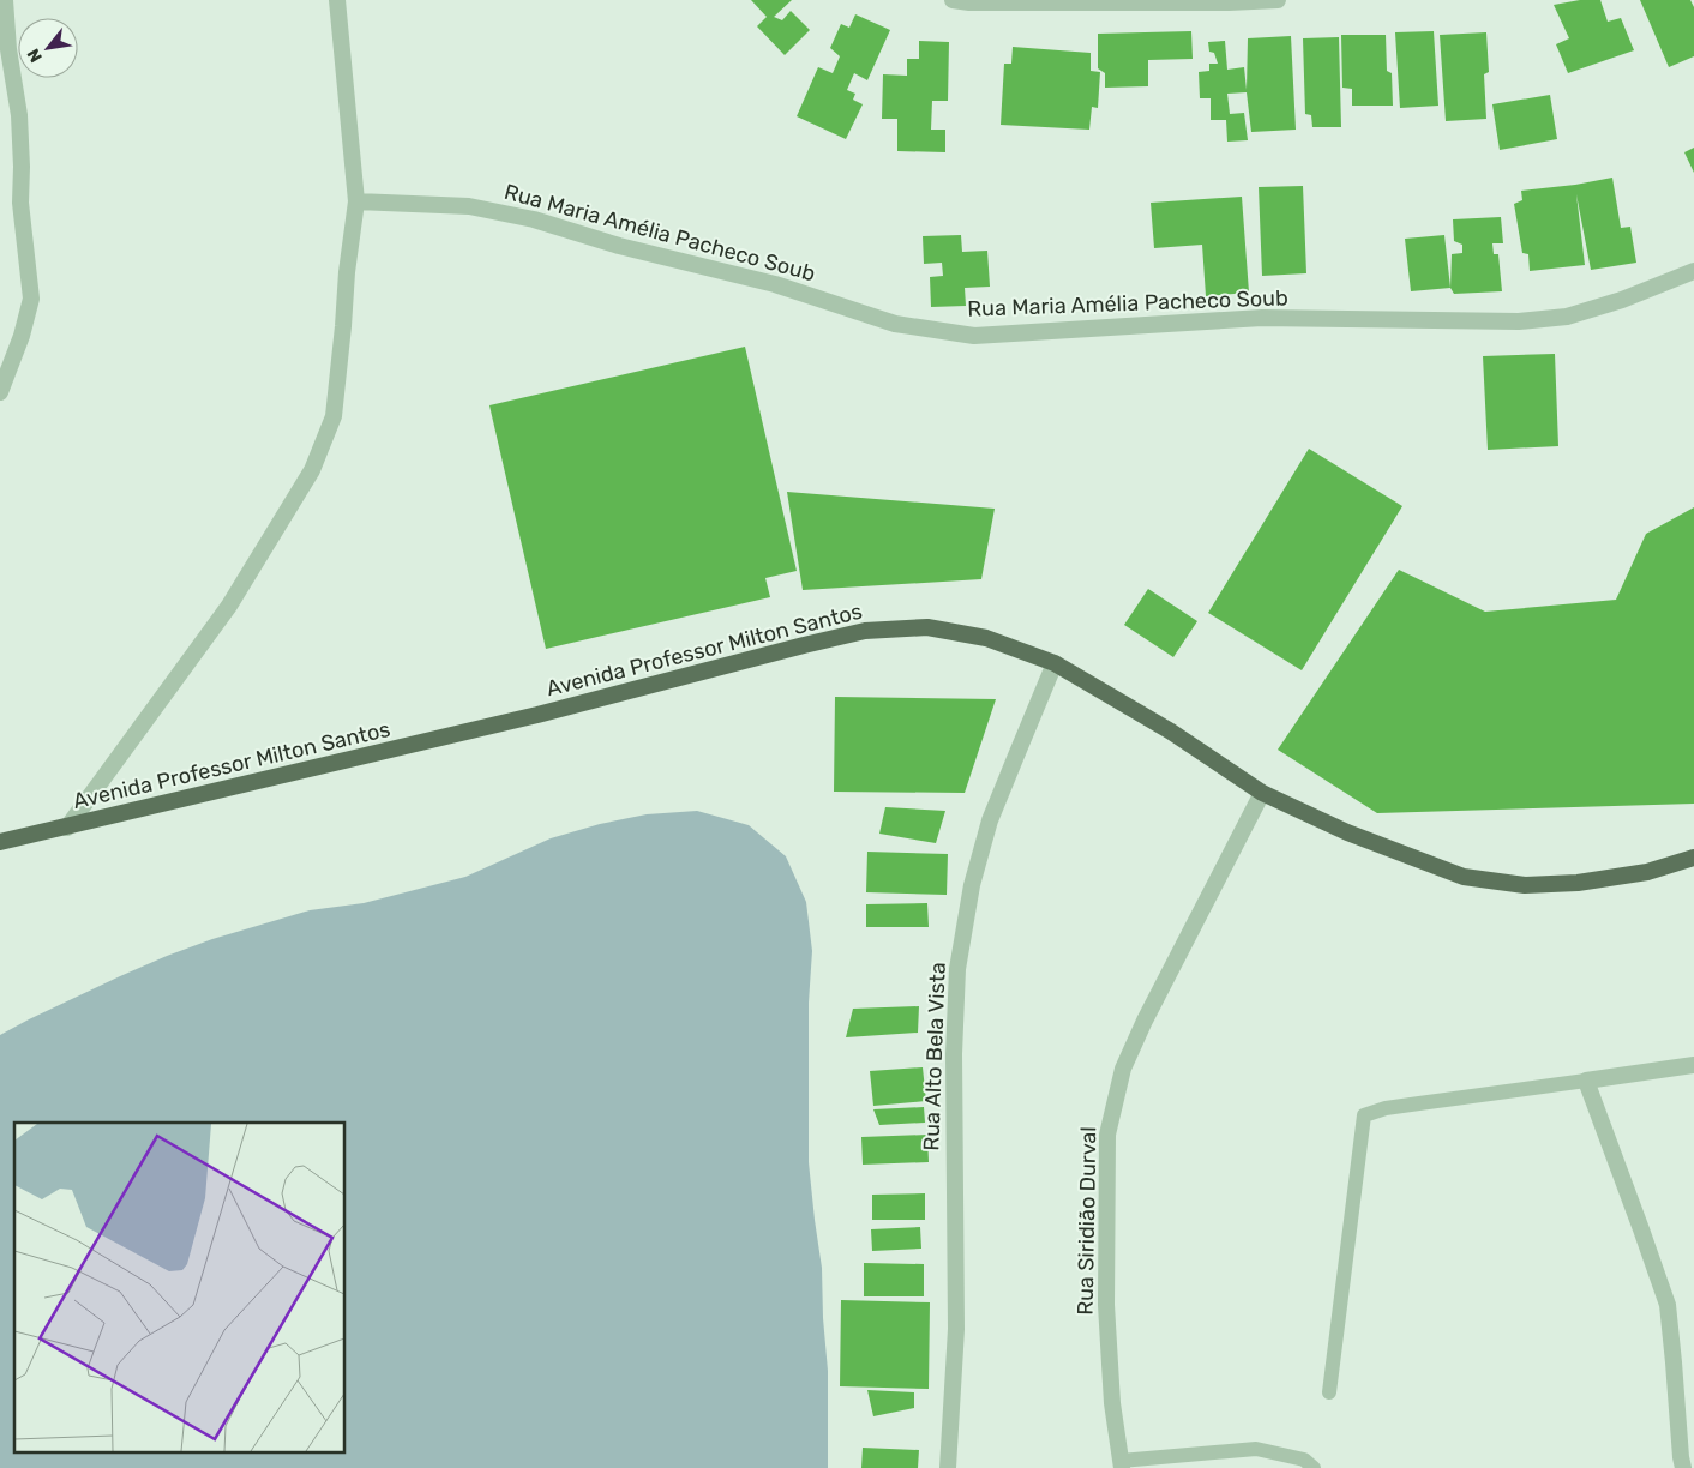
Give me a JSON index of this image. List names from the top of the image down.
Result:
{
  "streets": {
    "main road": ["Avenida Professor Milton Santos"],
    "street": ["Rua Maria Amélia Pacheco Soub", "Rua Alto Bela Vista", "Rua Siridião Durval"]
  },
  "crossings": [
    ["Avenida Professor Milton Santos", "Rua Alto Bela Vista"],
    ["Avenida Professor Milton Santos", "Rua Siridião Durval"]
  ],
  "north": "bottom left"
}
